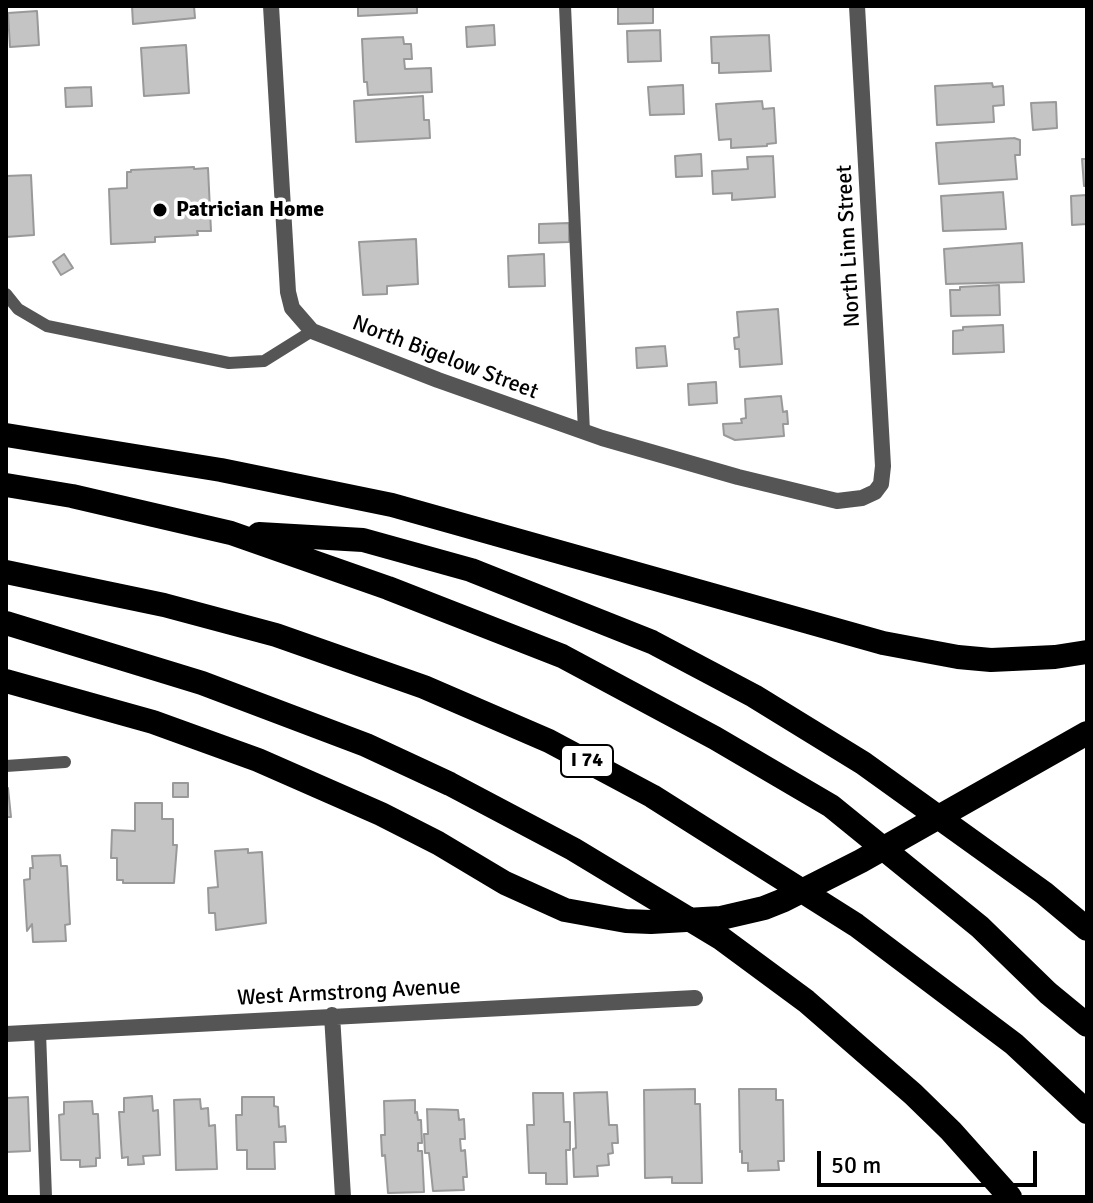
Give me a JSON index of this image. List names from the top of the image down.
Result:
{
  "streets": {
    "highway": ["I 74"],
    "street": ["North Linn Street", "North Bigelow Street", "West Armstrong Avenue"]
  },
  "crossings": [
    ["North Linn Street", "North Bigelow Street"]
  ],
  "places": ["Patrician Home"],
  "scale_bar": "50 m"
}
